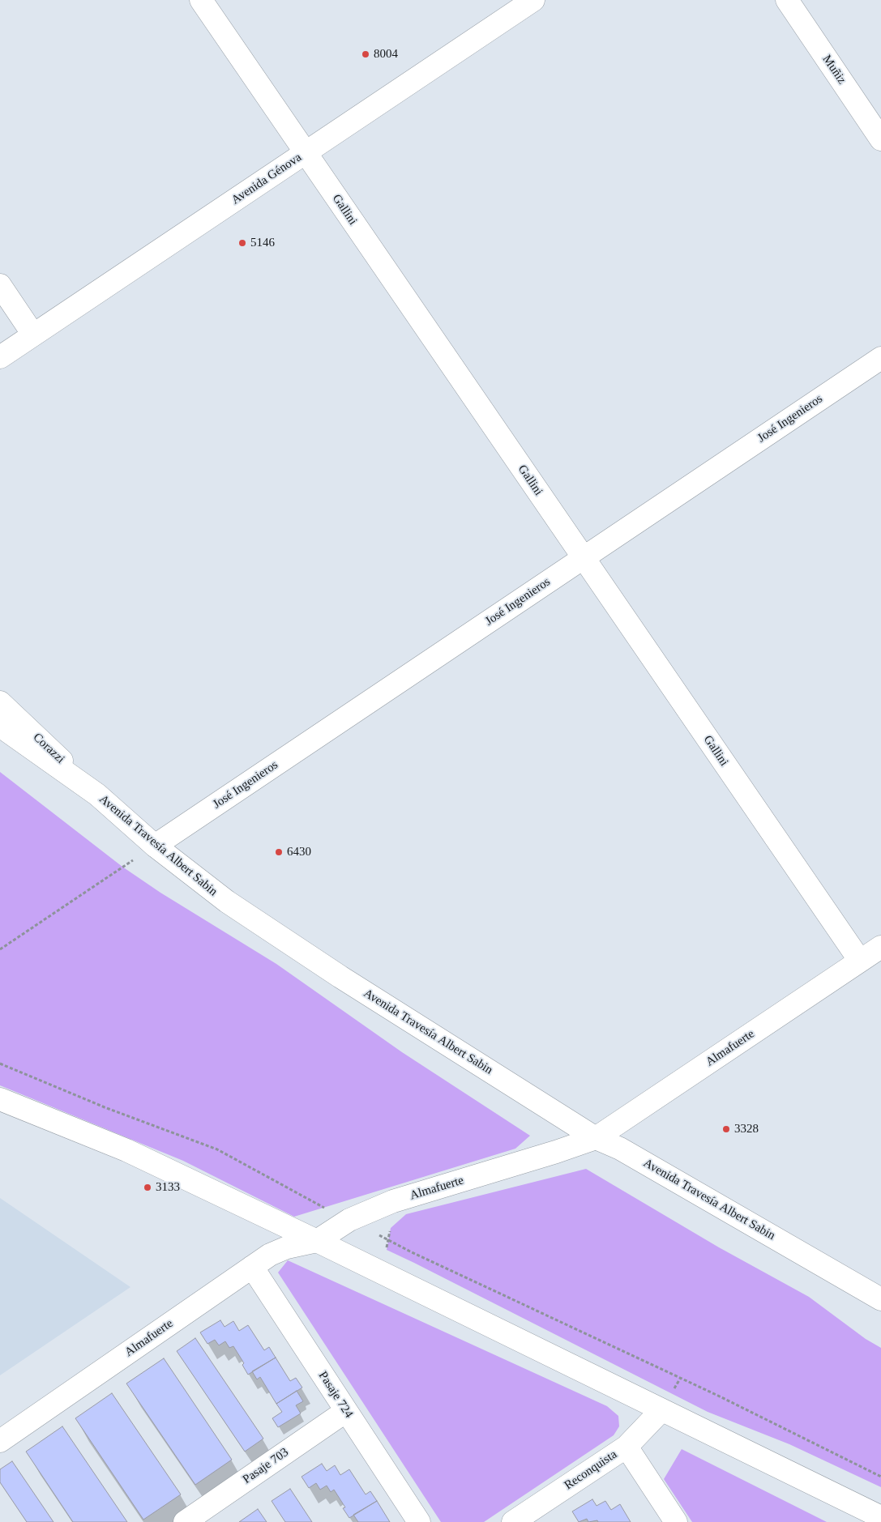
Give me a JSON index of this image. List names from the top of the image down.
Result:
{
  "streets": {
    "street": [
      "Muñiz",
      "Avenida Génova",
      "Gallini",
      "José Ingenieros",
      "Corazzi",
      "Avenida Travesía Albert Sabin",
      "Almafuerte",
      "Pasaje 724",
      "Pasaje 703",
      "Reconquista"
    ]
  },
  "crossings": [
    ["Avenida Génova", "Gallini"],
    ["Gallini", "José Ingenieros"],
    ["Gallini", "Almafuerte"],
    ["José Ingenieros", "Avenida Travesía Albert Sabin"],
    ["Corazzi", "Avenida Travesía Albert Sabin"],
    ["Avenida Travesía Albert Sabin", "Almafuerte"],
    ["Almafuerte", "Pasaje 724"],
    ["Pasaje 724", "Pasaje 703"]
  ],
  "places": [
    "8004",
    "5146",
    "6430",
    "3328",
    "3133"
  ]
}
